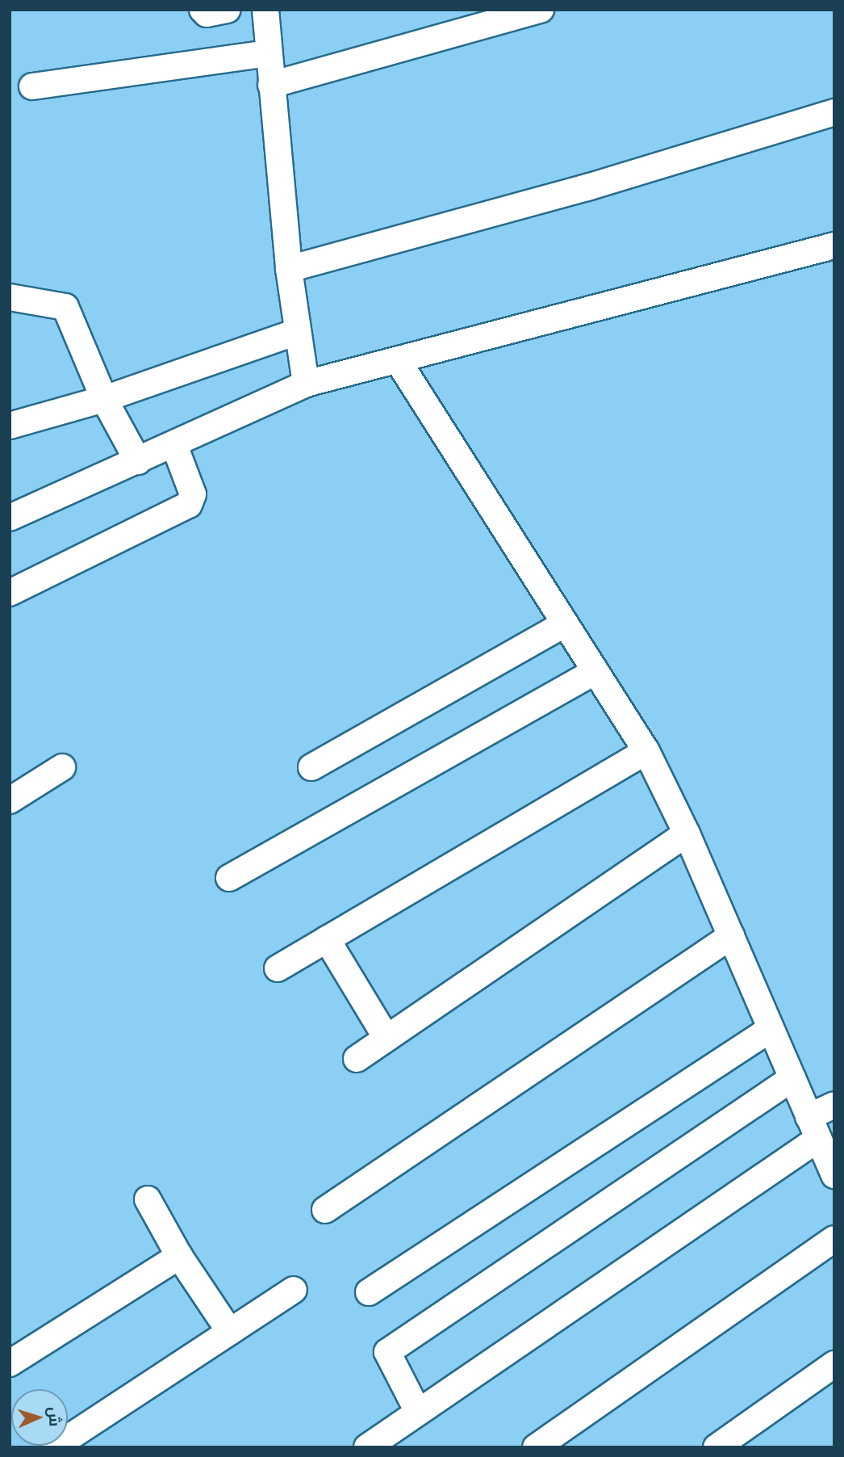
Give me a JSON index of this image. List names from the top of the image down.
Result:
{
  "north": "right"
}
